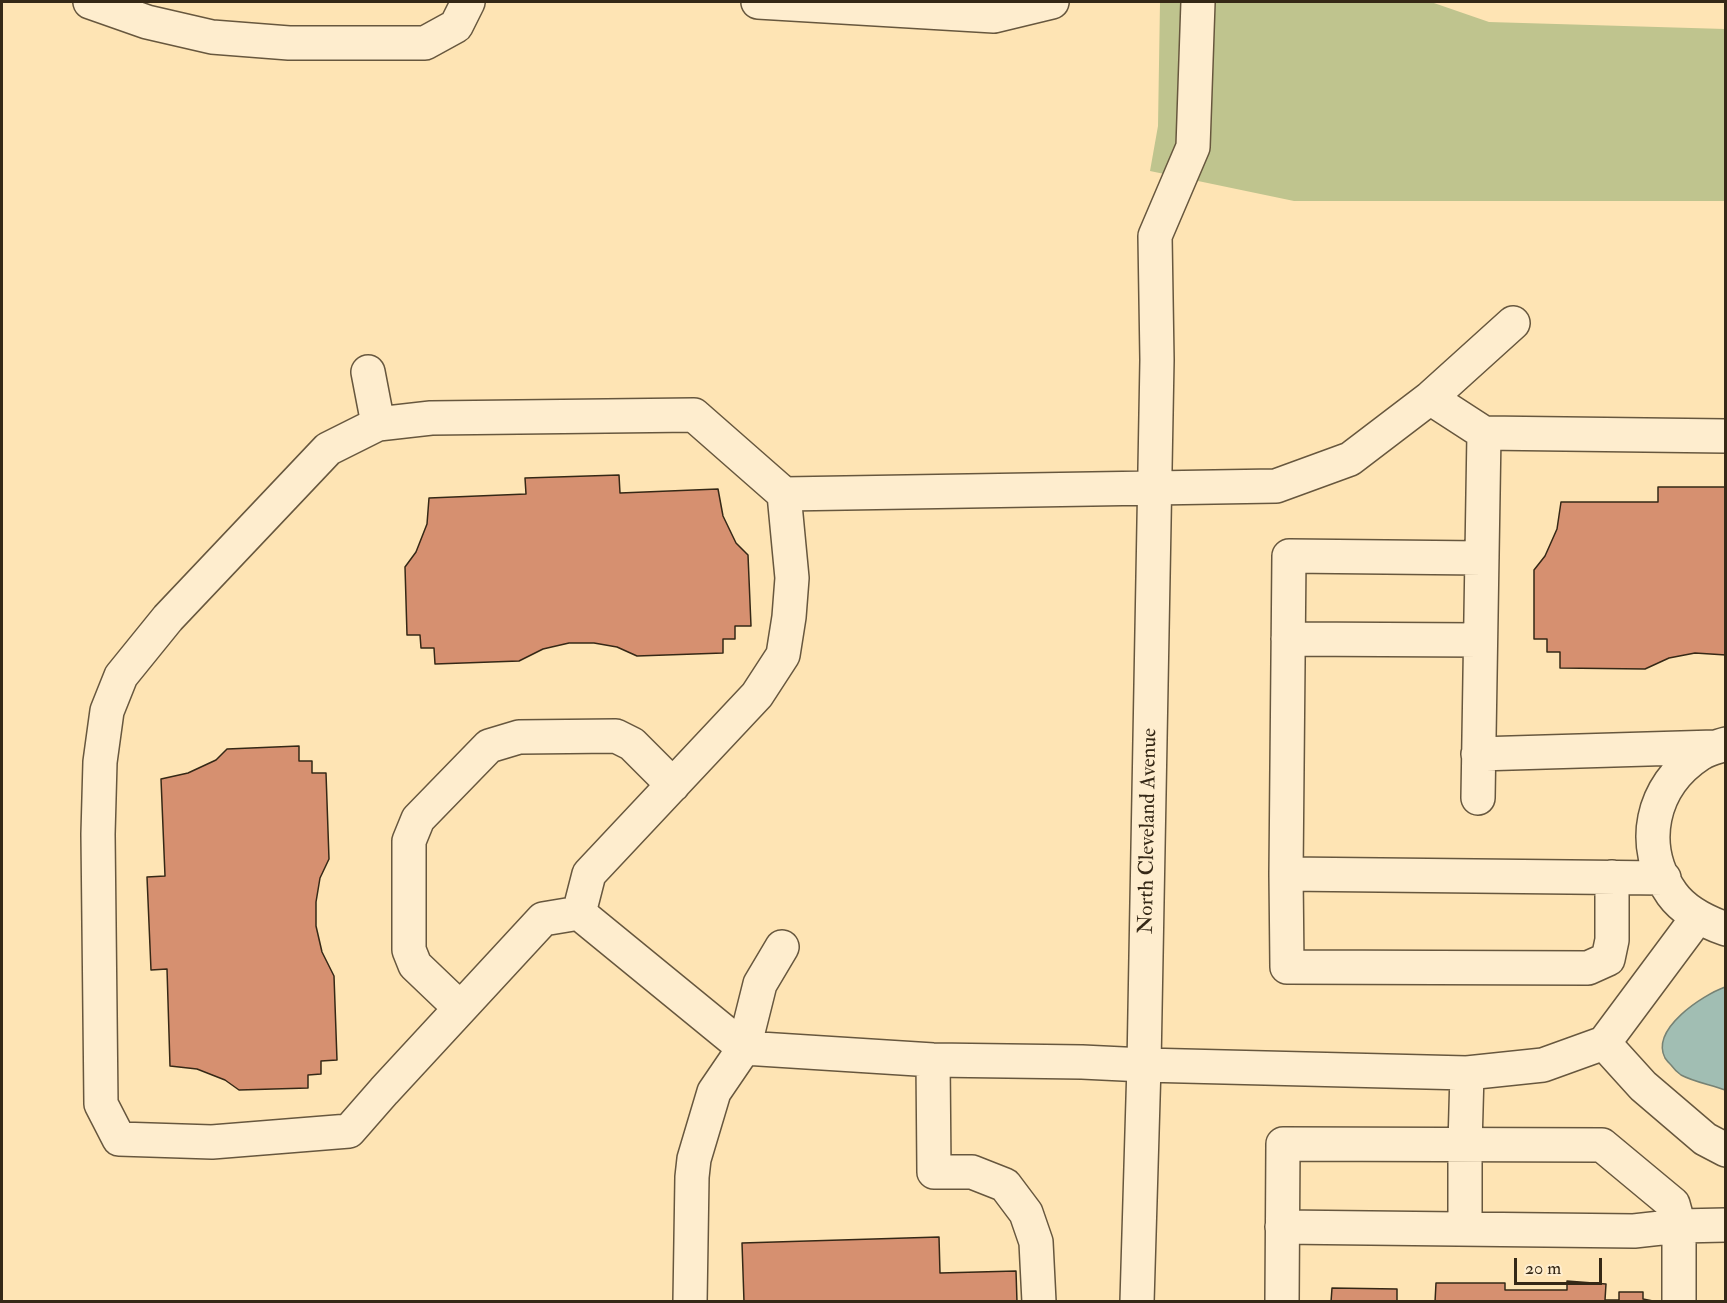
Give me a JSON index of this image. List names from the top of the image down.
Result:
{
  "streets": {
    "street": ["North Cleveland Avenue"]
  },
  "scale_bar": "20 m"
}
